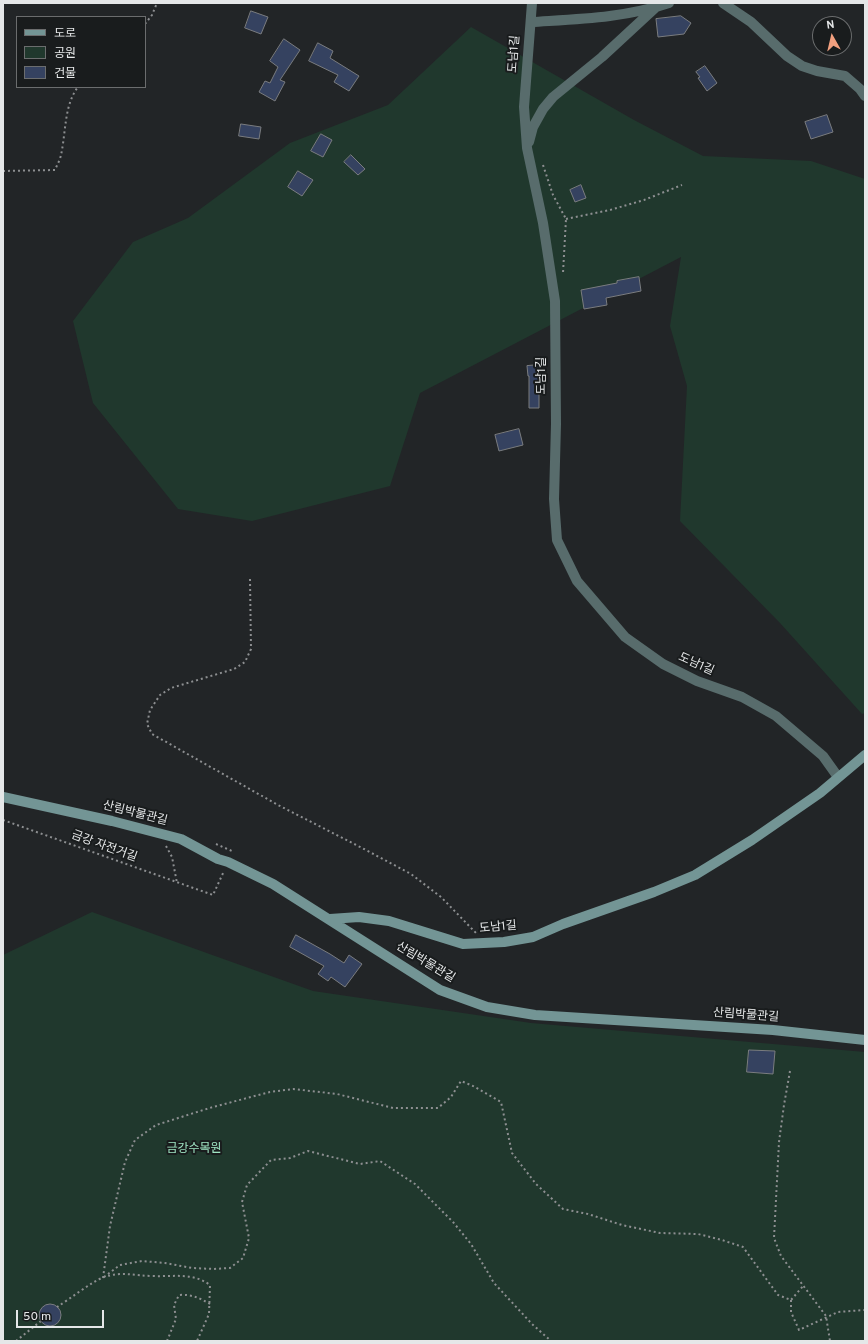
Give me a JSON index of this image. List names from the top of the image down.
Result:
{
  "streets": {
    "main road": ["도남1길", "산림박물관길"],
    "path": ["금강 자전거길"]
  },
  "crossings": [
    ["도남1길", "산림박물관길"]
  ],
  "parks": ["금강수목원"],
  "legend": ["도로", "공원", "건물"],
  "scale_bar": "50 m",
  "north": "top"
}
